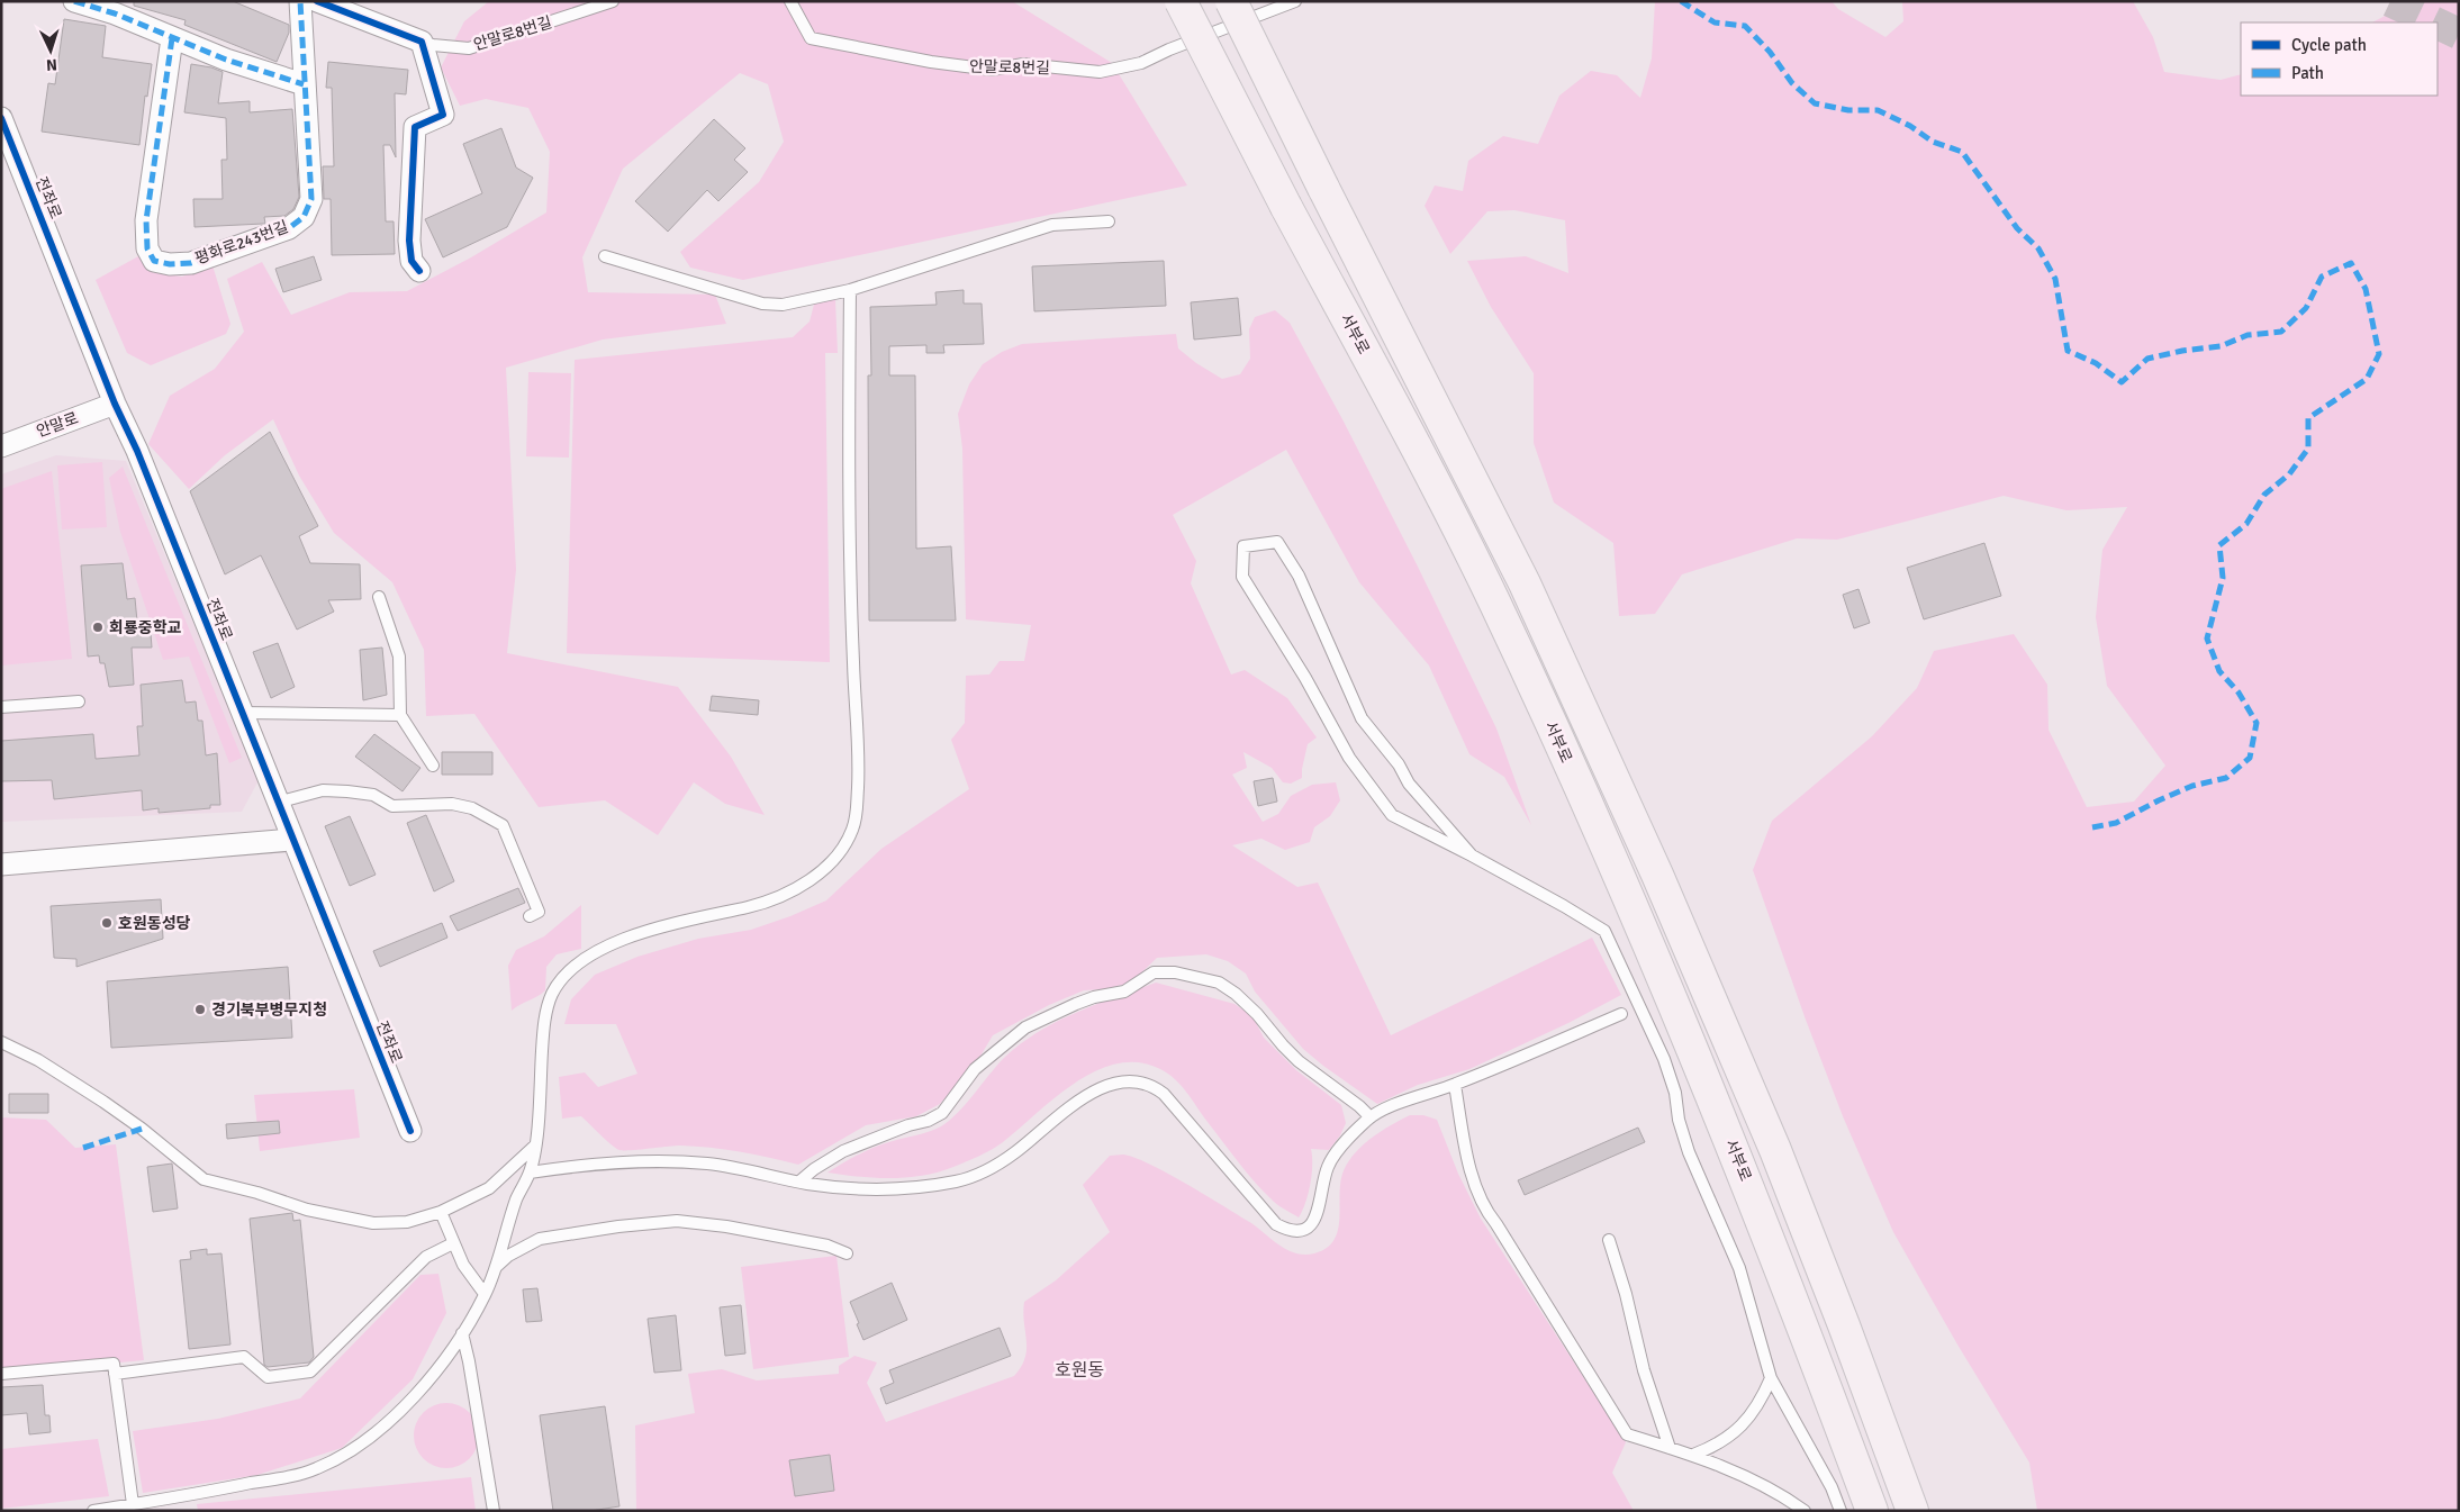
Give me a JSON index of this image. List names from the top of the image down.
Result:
{
  "streets": {
    "highway": ["서부로"],
    "street": [
      "안말로8번길",
      "전좌로",
      "평화로243번길",
      "안말로"
    ]
  },
  "crossings": [
    ["전좌로", "안말로"]
  ],
  "districts": ["호원동"],
  "places": ["회룡중학교", "호원동성당", "경기북부병무지청"],
  "legend": ["Cycle path", "Path"],
  "north": "bottom"
}
